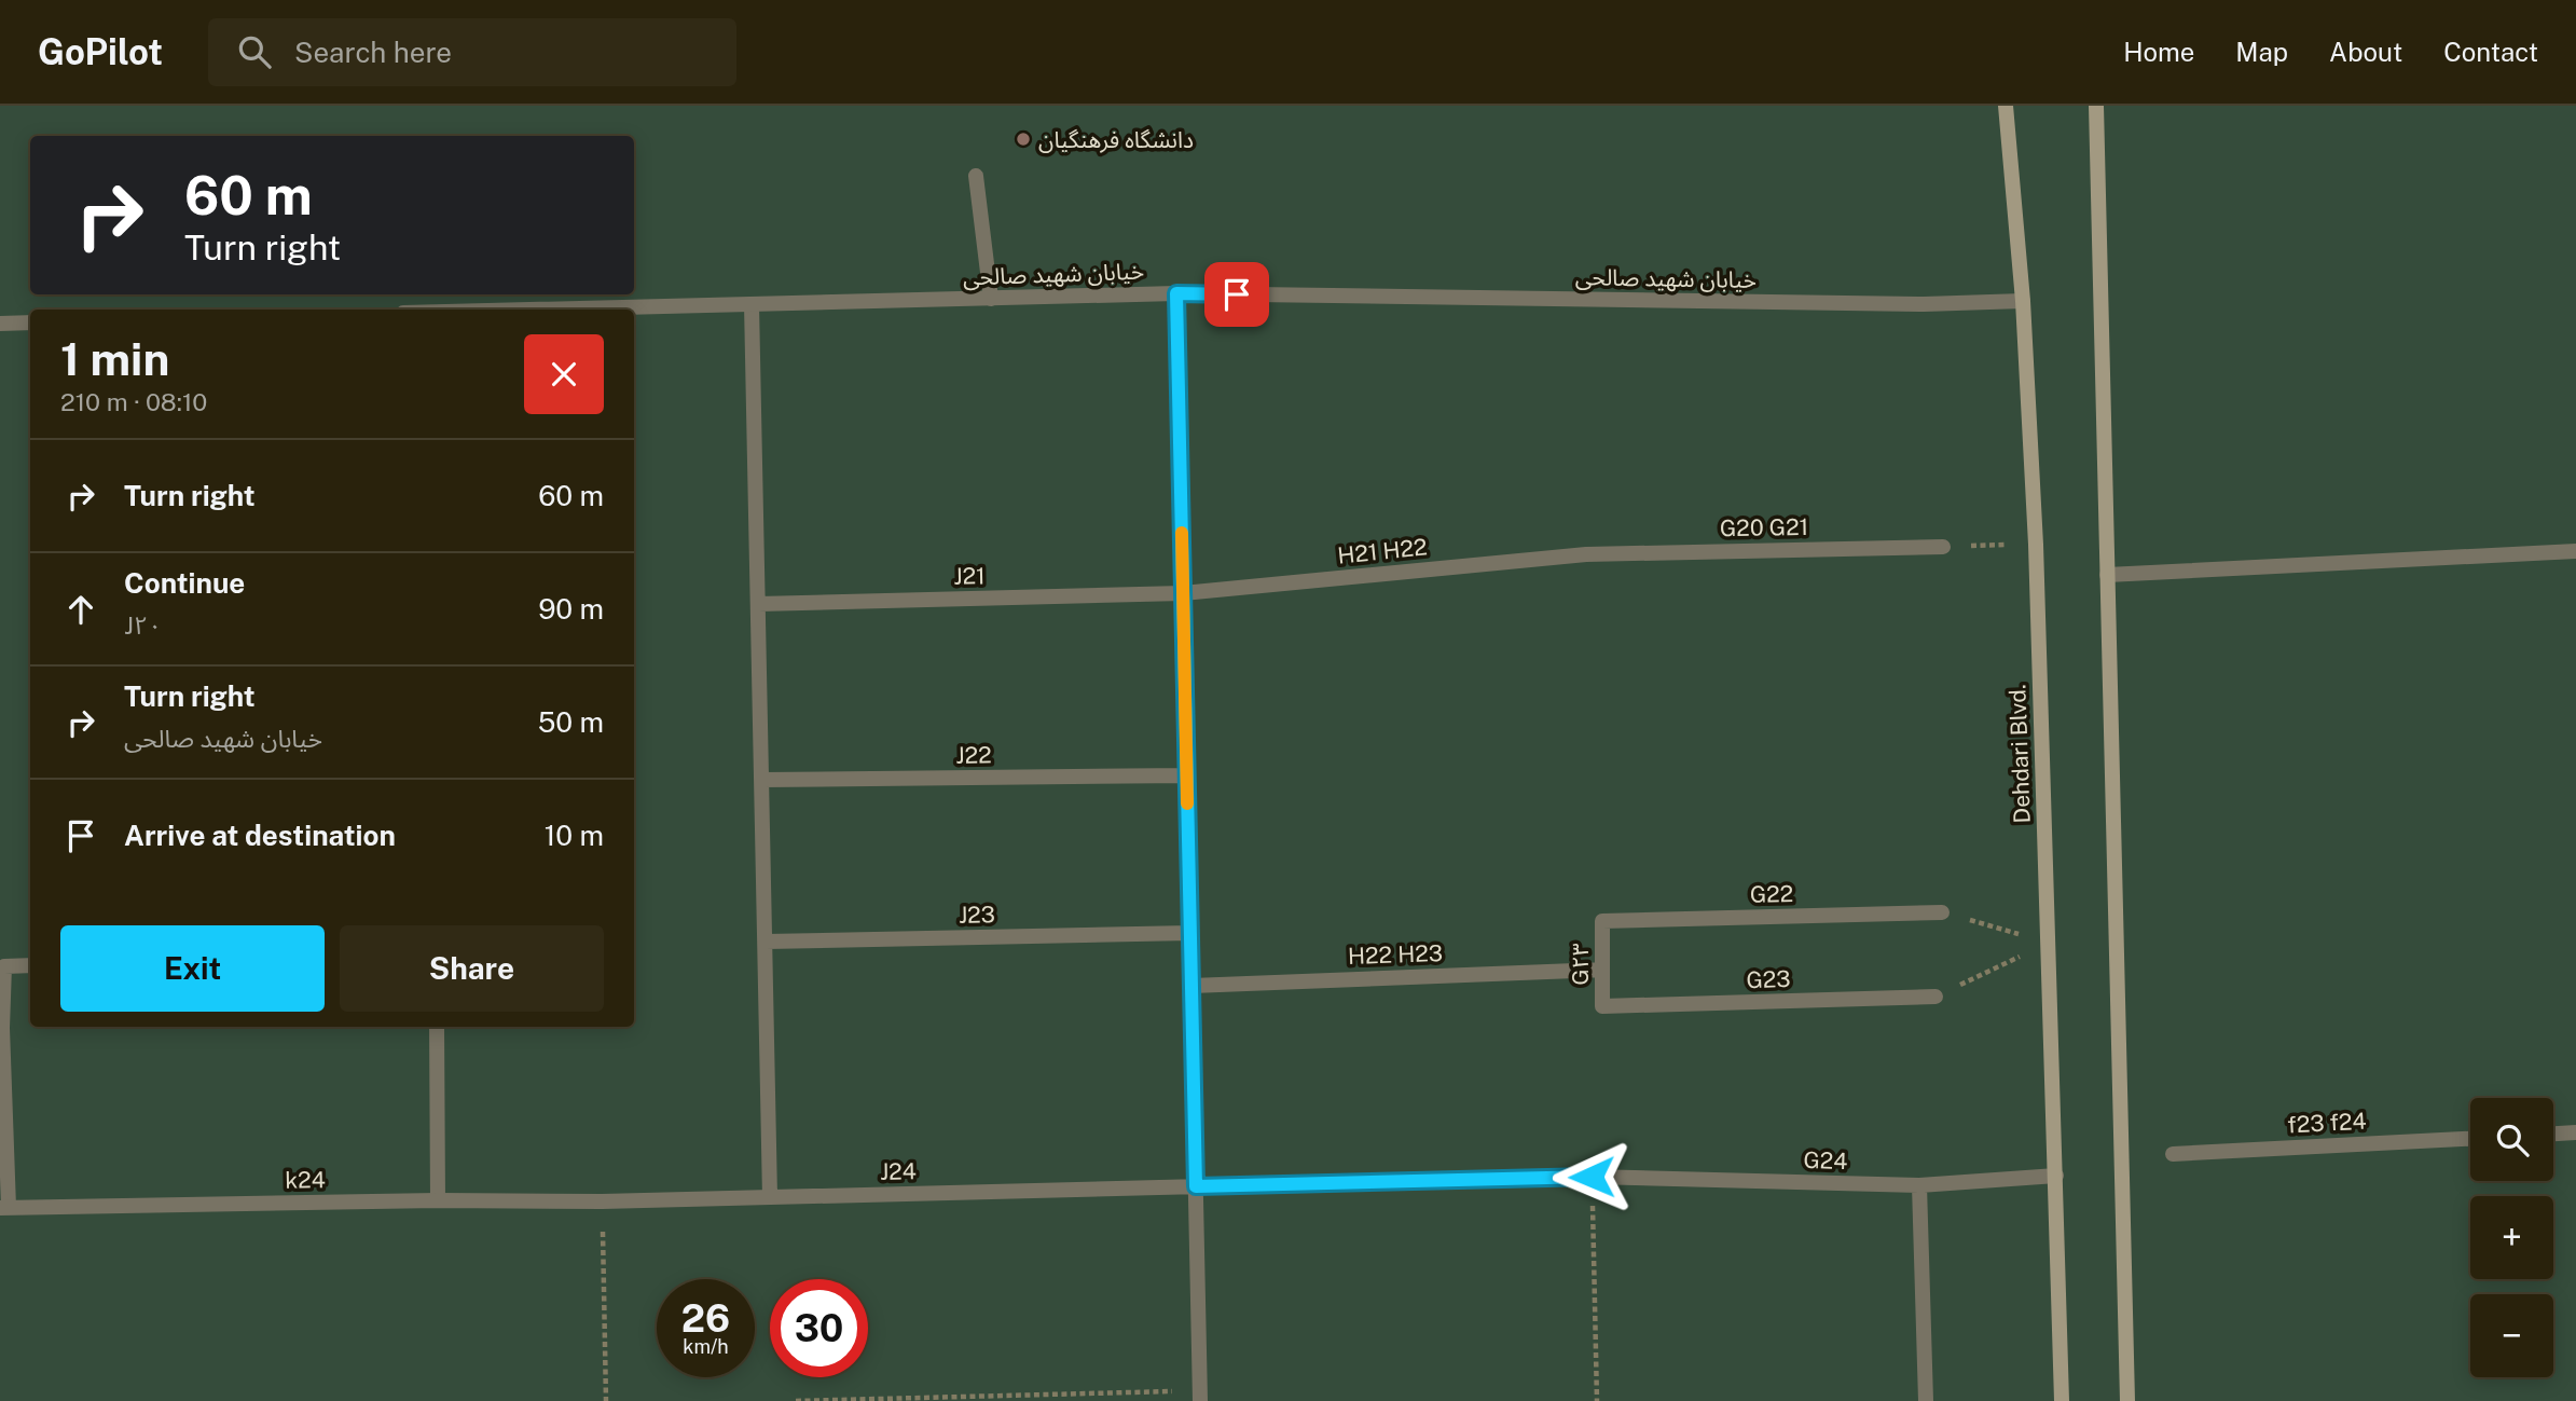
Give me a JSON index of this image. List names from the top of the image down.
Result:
{
  "streets": {
    "main road": ["Dehdari Blvd."],
    "street": [
      "خیابان شهید صالحی",
      "G20 G21",
      "H21 H22",
      "J21",
      "J22",
      "G22",
      "J23",
      "H22 H23",
      "G۲۳",
      "G23",
      "f23 f24",
      "G24",
      "J24",
      "k24"
    ]
  },
  "crossings": [
    ["خیابان شهید صالحی", "Dehdari Blvd."],
    ["G20 G21", "H21 H22"],
    ["H21 H22", "J21"],
    ["Dehdari Blvd.", "G24"],
    ["G22", "G۲۳"],
    ["H22 H23", "G۲۳"],
    ["G۲۳", "G23"],
    ["G24", "J24"],
    ["J24", "k24"]
  ],
  "places": ["دانشگاه فرهنگیان"],
  "page": {
    "header": "GoPilot",
    "search": "Search here",
    "nav": [
      "Home",
      "Map",
      "About",
      "Contact"
    ],
    "turn": ["60 m", "Turn right"],
    "heading": ["1 min", "210 m · 08:10"],
    "list": [
      {
        "name": "Turn right",
        "value": "60 m"
      },
      {
        "name": "Continue",
        "note": "J۲۰",
        "value": "90 m"
      },
      {
        "name": "Turn right",
        "note": "خیابان شهید صالحی",
        "value": "50 m"
      },
      {
        "name": "Arrive at destination",
        "value": "10 m"
      }
    ],
    "buttons": ["Exit", "Share"],
    "map_buttons": ["+", "−"],
    "speed": "26 km/h",
    "limit": "30"
  }
}
